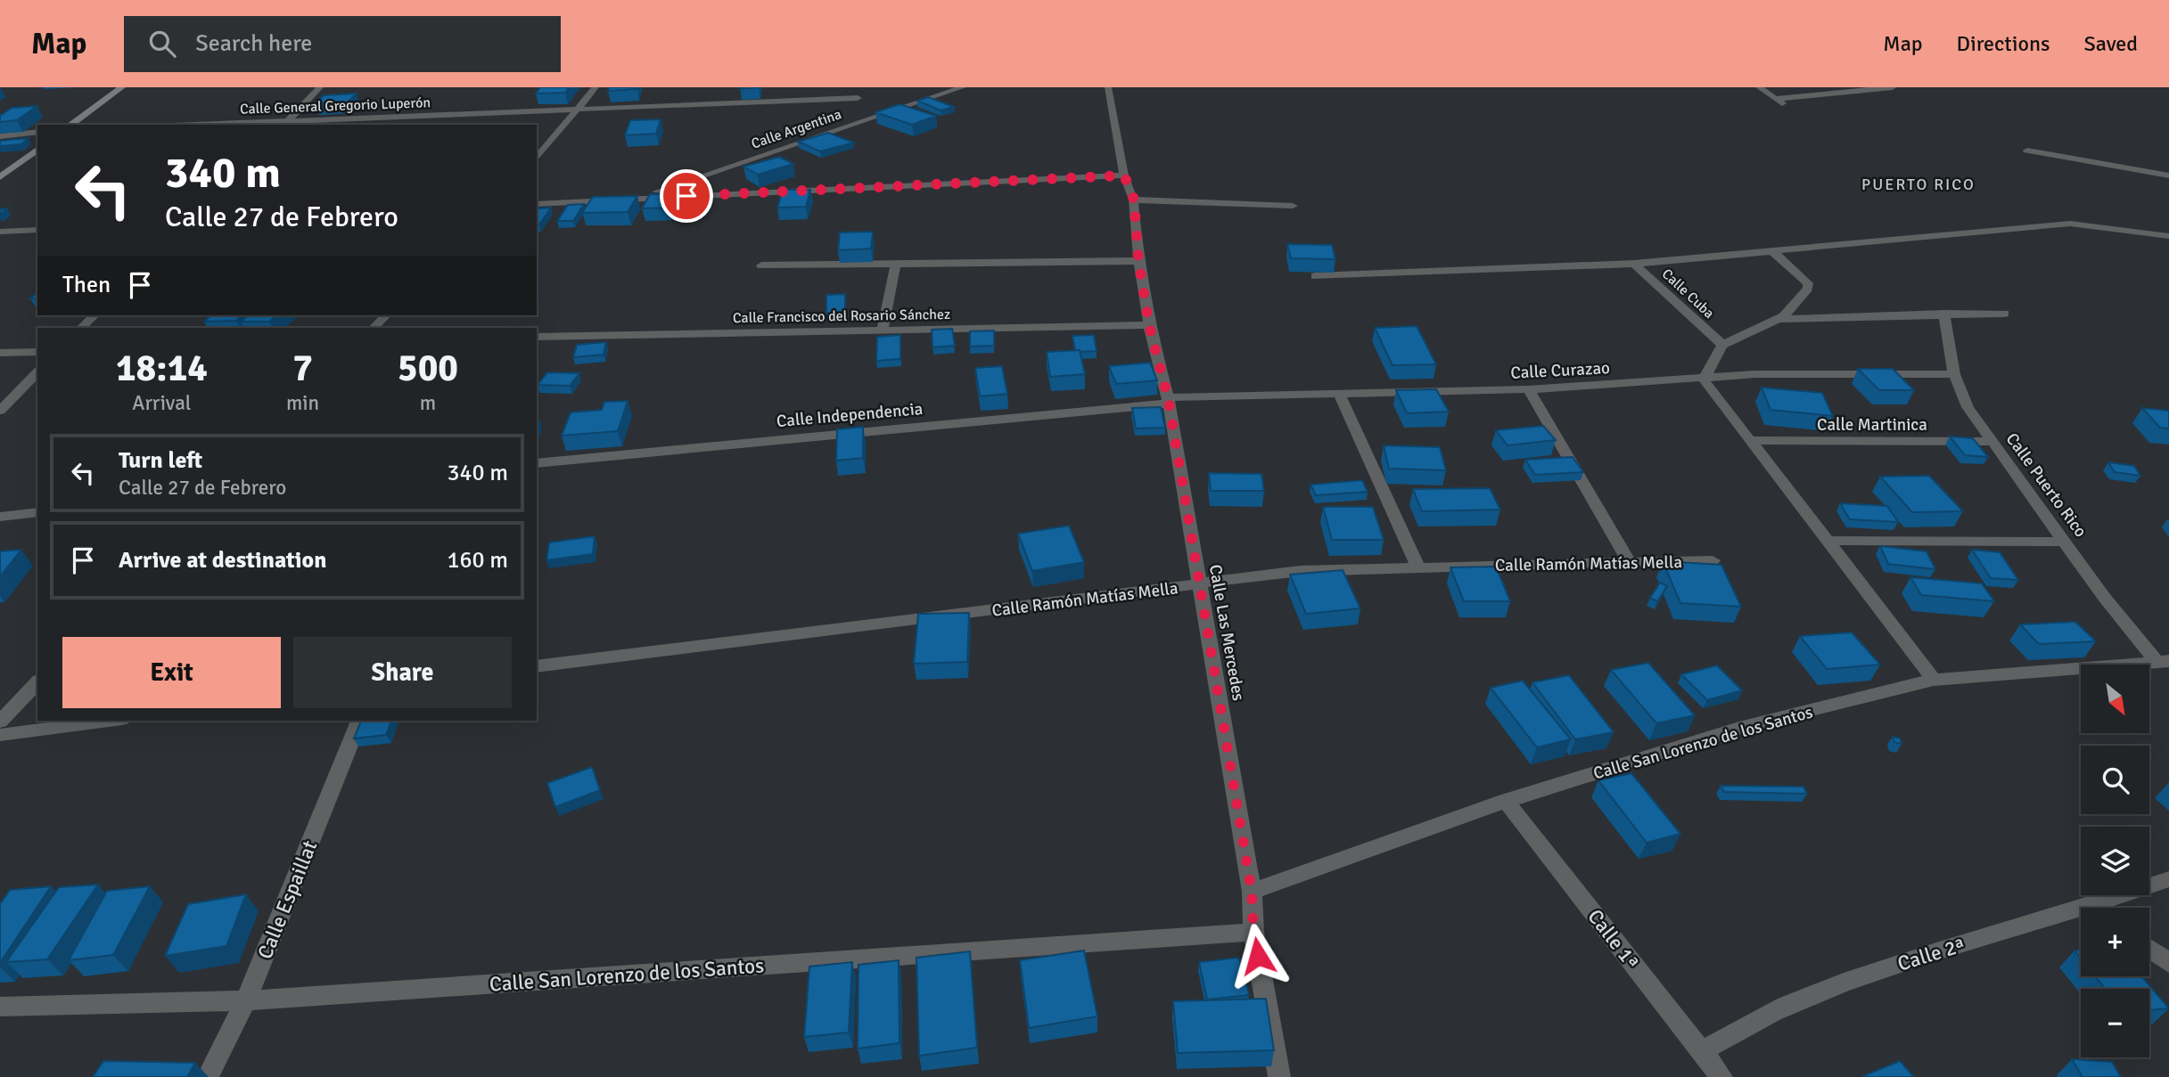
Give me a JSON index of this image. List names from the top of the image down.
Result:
{
  "streets": {
    "street": [
      "Calle General Gregorio Luperón",
      "Calle Argentina",
      "Calle Cuba",
      "Calle Francisco del Rosario Sánchez",
      "Calle Curazao",
      "Calle Independencia",
      "Calle Martinica",
      "Calle Puerto Rico",
      "Calle Ramón Matías Mella",
      "Calle Las Mercedes",
      "Calle San Lorenzo de los Santos",
      "Calle Espaillat",
      "Calle 1ª",
      "Calle 2ª"
    ]
  },
  "crossings": [
    ["Calle General Gregorio Luperón", "Calle Argentina"],
    ["Calle Francisco del Rosario Sánchez", "Calle Las Mercedes"],
    ["Calle Curazao", "Calle Independencia"],
    ["Calle Curazao", "Calle Puerto Rico"],
    ["Calle Curazao", "Calle Las Mercedes"],
    ["Calle Independencia", "Calle Las Mercedes"],
    ["Calle Martinica", "Calle Puerto Rico"],
    ["Calle Puerto Rico", "Calle San Lorenzo de los Santos"],
    ["Calle Ramón Matías Mella", "Calle Las Mercedes"],
    ["Calle Las Mercedes", "Calle San Lorenzo de los Santos"],
    ["Calle San Lorenzo de los Santos", "Calle Espaillat"],
    ["Calle San Lorenzo de los Santos", "Calle 1ª"],
    ["Calle 1ª", "Calle 2ª"]
  ],
  "districts": ["PUERTO RICO"],
  "north": "bottom right",
  "page": {
    "header": "Map",
    "search": "Search here",
    "nav": ["Map", "Directions", "Saved"],
    "turn": ["340 m", "Calle 27 de Febrero"],
    "then": "Then",
    "eta": [
      "18:14",
      "Arrival",
      "7",
      "min",
      "500",
      "m"
    ],
    "list": [
      {
        "name": "Turn left",
        "note": "Calle 27 de Febrero",
        "value": "340 m"
      },
      {
        "name": "Arrive at destination",
        "value": "160 m"
      }
    ],
    "buttons": ["Exit", "Share"],
    "map_buttons": ["+", "−"]
  }
}
